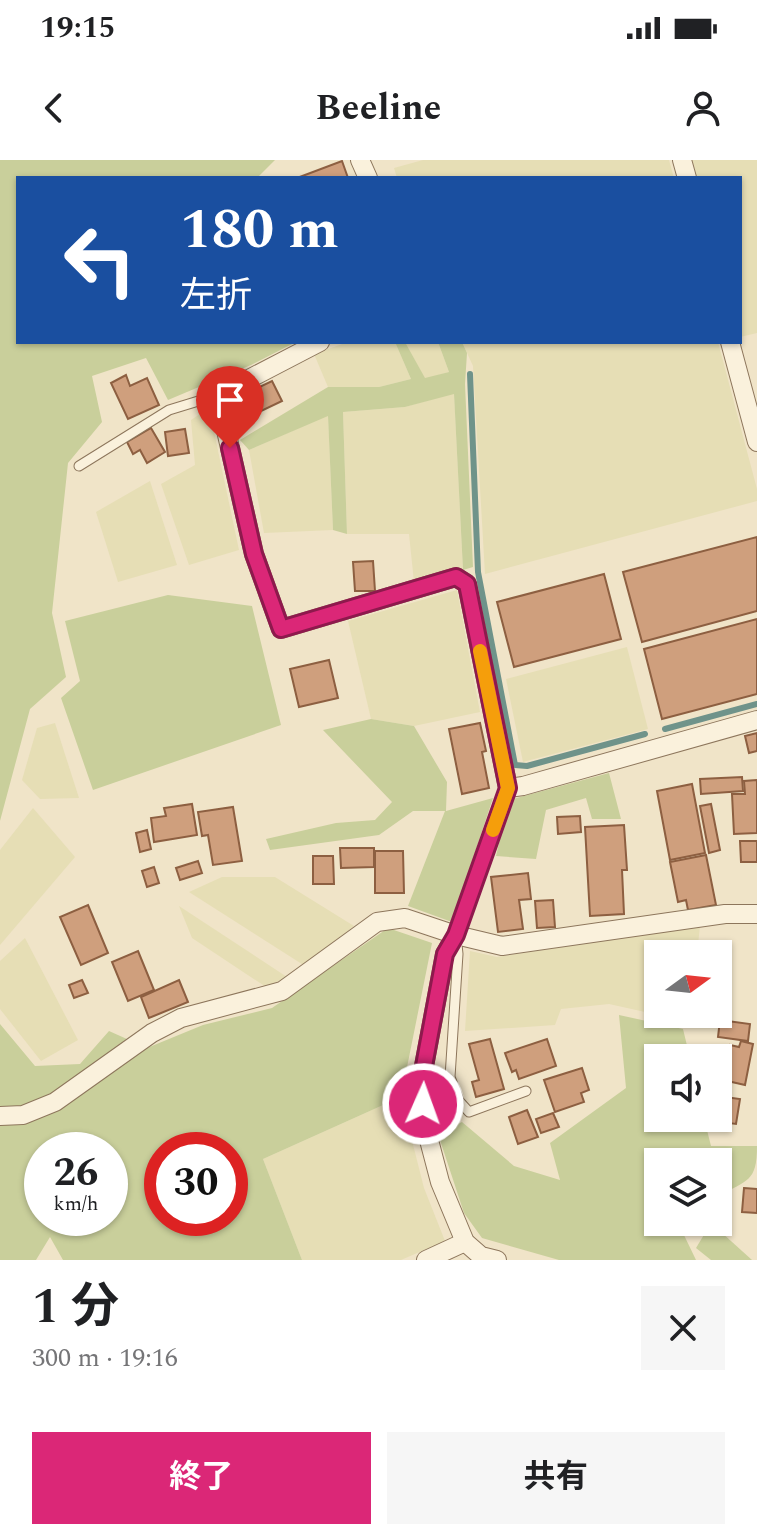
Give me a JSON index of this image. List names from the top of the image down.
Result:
{
  "north": "right",
  "page": {
    "status": "19:15",
    "header": "Beeline",
    "turn": ["180 m", "左折"],
    "speed": "26 km/h",
    "limit": "30",
    "heading": ["1 分", "300 m · 19:16"],
    "buttons": ["終了", "共有"]
  }
}
